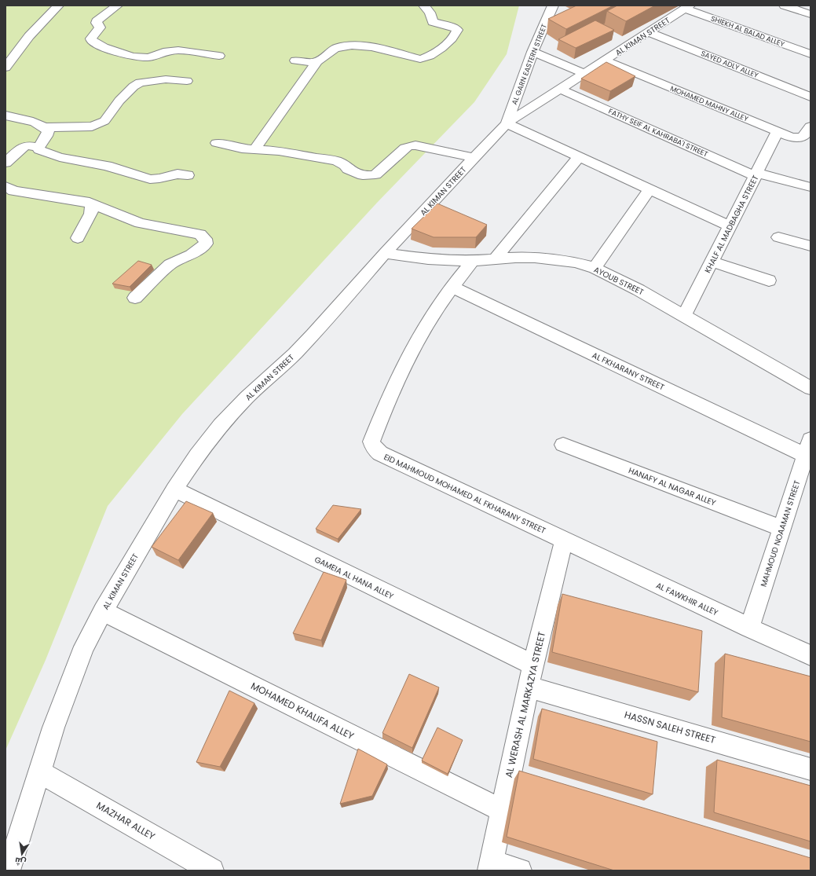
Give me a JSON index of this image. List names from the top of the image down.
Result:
{
  "streets": {
    "street": [
      "SHIEKH AL BALAD ALLEY",
      "AL KIMAN STREET",
      "AL GARN EASTERN STREET",
      "SAYED ADLY ALLEY",
      "MOHAMED MAHNY ALLEY",
      "FATHY SEIF AL KAHRABA'I STREET",
      "KHALF AL MADBAGHA STREET",
      "AYOUB STREET",
      "AL FKHARANY STREET",
      "HANAFY AL NAGAR ALLEY",
      "EID MAHMOUD MOHAMED AL FKHARANY STREET",
      "MAHMOUD NOAAMAN STREET",
      "GAMEIA AL HANA ALLEY",
      "AL FAWKHIR ALLEY",
      "AL WERASH AL MARKAZYA STREET",
      "MOHAMED KHALIFA ALLEY",
      "HASSN SALEH STREET",
      "MAZHAR ALLEY"
    ]
  },
  "crossings": [
    ["SHIEKH AL BALAD ALLEY", "AL KIMAN STREET"],
    ["AL KIMAN STREET", "AL GARN EASTERN STREET"],
    ["AL KIMAN STREET", "SAYED ADLY ALLEY"],
    ["AL KIMAN STREET", "MOHAMED MAHNY ALLEY"],
    ["AL KIMAN STREET", "FATHY SEIF AL KAHRABA'I STREET"],
    ["AL KIMAN STREET", "AYOUB STREET"],
    ["AL KIMAN STREET", "GAMEIA AL HANA ALLEY"],
    ["AL KIMAN STREET", "MOHAMED KHALIFA ALLEY"],
    ["AL KIMAN STREET", "MAZHAR ALLEY"],
    ["MOHAMED MAHNY ALLEY", "KHALF AL MADBAGHA STREET"],
    ["FATHY SEIF AL KAHRABA'I STREET", "KHALF AL MADBAGHA STREET"],
    ["KHALF AL MADBAGHA STREET", "AYOUB STREET"],
    ["AYOUB STREET", "EID MAHMOUD MOHAMED AL FKHARANY STREET"],
    ["AL FKHARANY STREET", "EID MAHMOUD MOHAMED AL FKHARANY STREET"],
    ["AL FKHARANY STREET", "MAHMOUD NOAAMAN STREET"],
    ["HANAFY AL NAGAR ALLEY", "MAHMOUD NOAAMAN STREET"],
    ["EID MAHMOUD MOHAMED AL FKHARANY STREET", "AL FAWKHIR ALLEY"],
    ["EID MAHMOUD MOHAMED AL FKHARANY STREET", "AL WERASH AL MARKAZYA STREET"],
    ["MAHMOUD NOAAMAN STREET", "AL FAWKHIR ALLEY"],
    ["GAMEIA AL HANA ALLEY", "AL WERASH AL MARKAZYA STREET"],
    ["AL FAWKHIR ALLEY", "AL WERASH AL MARKAZYA STREET"],
    ["AL WERASH AL MARKAZYA STREET", "MOHAMED KHALIFA ALLEY"],
    ["AL WERASH AL MARKAZYA STREET", "HASSN SALEH STREET"]
  ],
  "north": "bottom"
}
